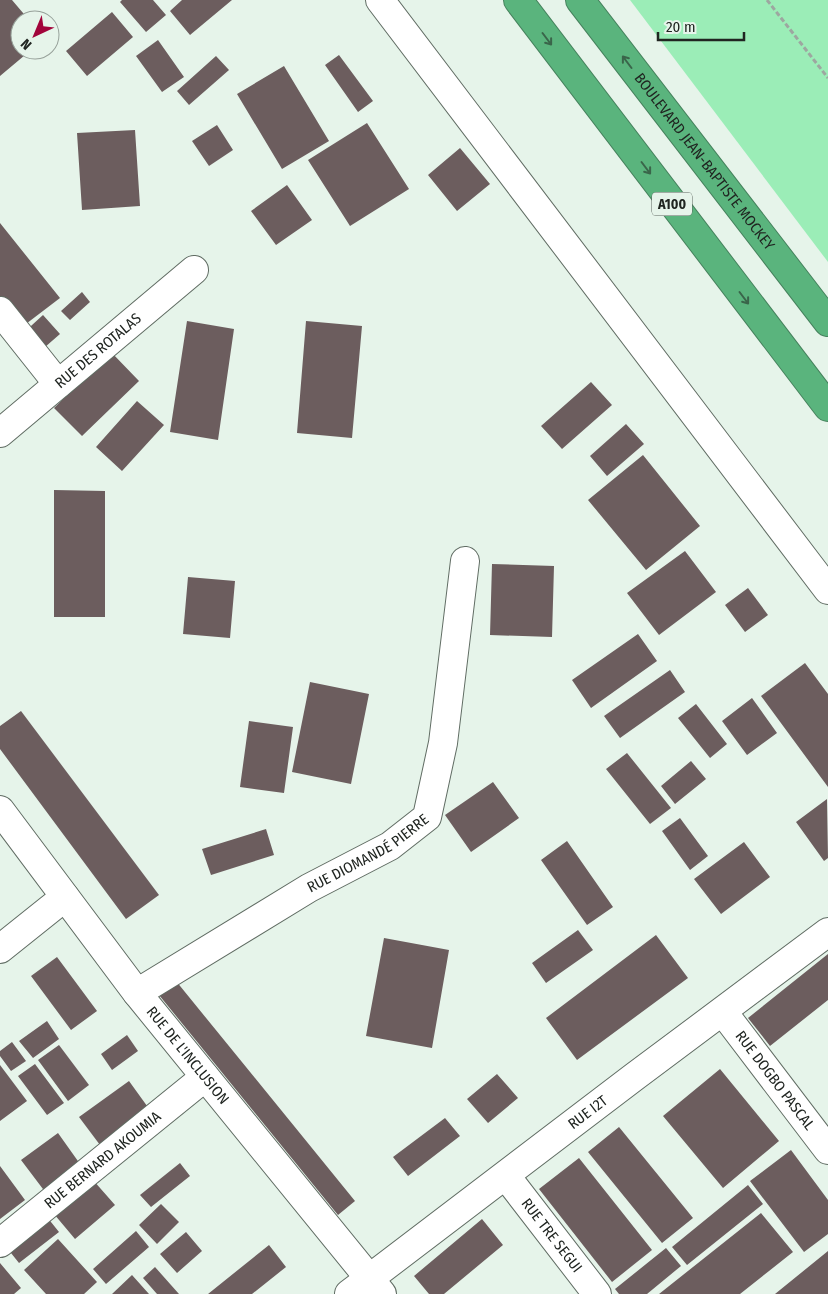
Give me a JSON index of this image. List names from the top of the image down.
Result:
{
  "streets": {
    "highway": ["BOULEVARD JEAN-BAPTISTE MOCKEY", "A100"],
    "street": [
      "RUE DES ROTALAS",
      "RUE DIOMANDÉ PIERRE",
      "RUE DE L'INCLUSION",
      "RUE DOGBO PASCAL",
      "RUE I2T",
      "RUE BERNARD AKOUMIA",
      "RUE TRE SEGUI"
    ]
  },
  "crossings": [
    ["RUE DIOMANDÉ PIERRE", "RUE DE L'INCLUSION"],
    ["RUE DE L'INCLUSION", "RUE I2T"],
    ["RUE DE L'INCLUSION", "RUE BERNARD AKOUMIA"],
    ["RUE DOGBO PASCAL", "RUE I2T"],
    ["RUE I2T", "RUE TRE SEGUI"]
  ],
  "scale_bar": "20 m",
  "north": "bottom left"
}
